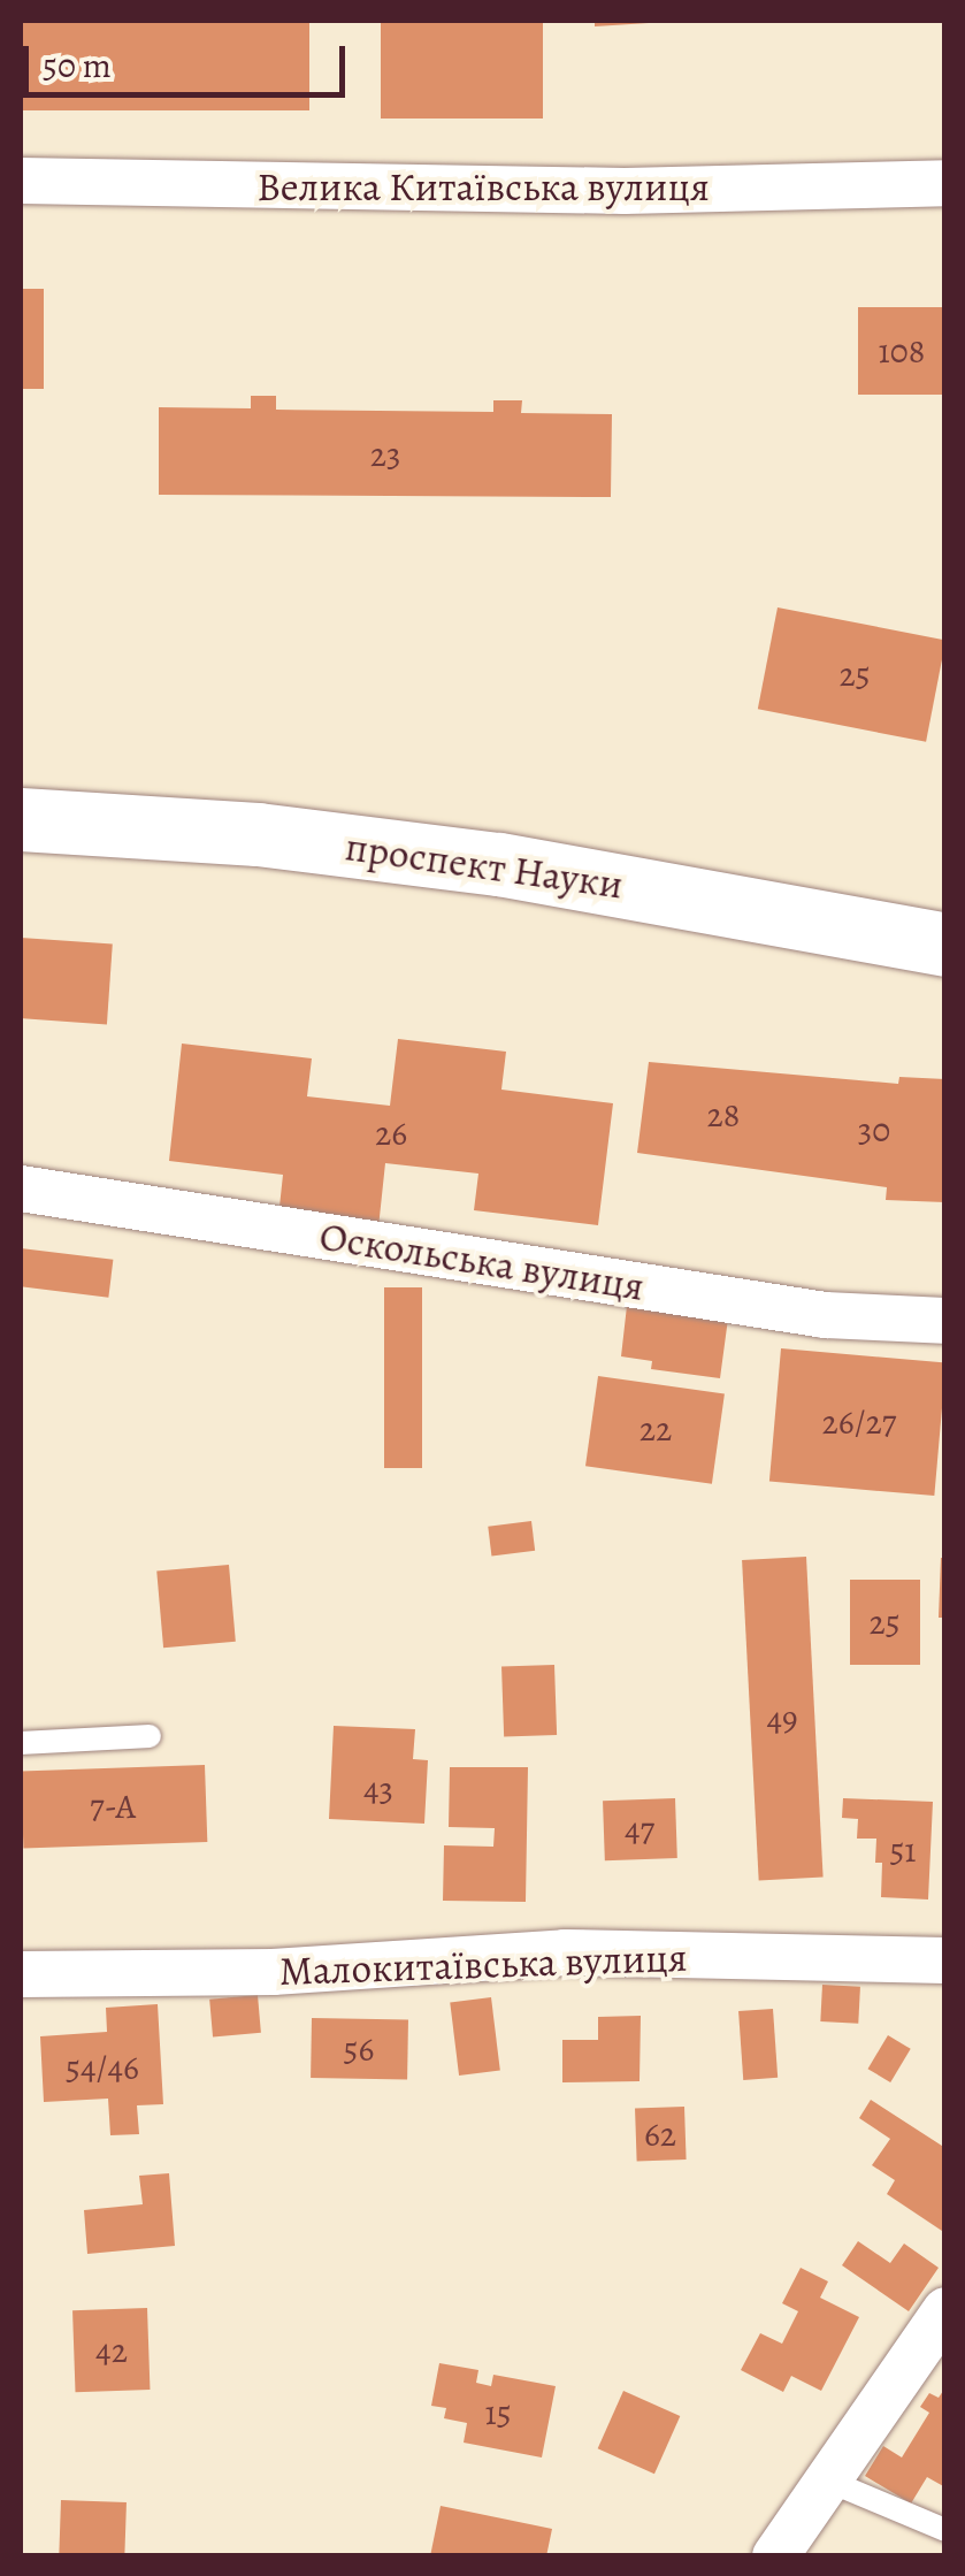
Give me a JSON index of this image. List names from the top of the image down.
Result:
{
  "streets": {
    "main road": ["проспект Науки"],
    "street": ["Велика Китаївська вулиця", "Оскольська вулиця", "Малокитаївська вулиця"]
  },
  "house_numbers": [
    "108",
    "23",
    "25",
    "28",
    "30",
    "26",
    "26/27",
    "22",
    "25",
    "49",
    "43",
    "7-А",
    "47",
    "51",
    "56",
    "54/46",
    "62",
    "42",
    "15"
  ],
  "scale_bar": "50 m"
}
